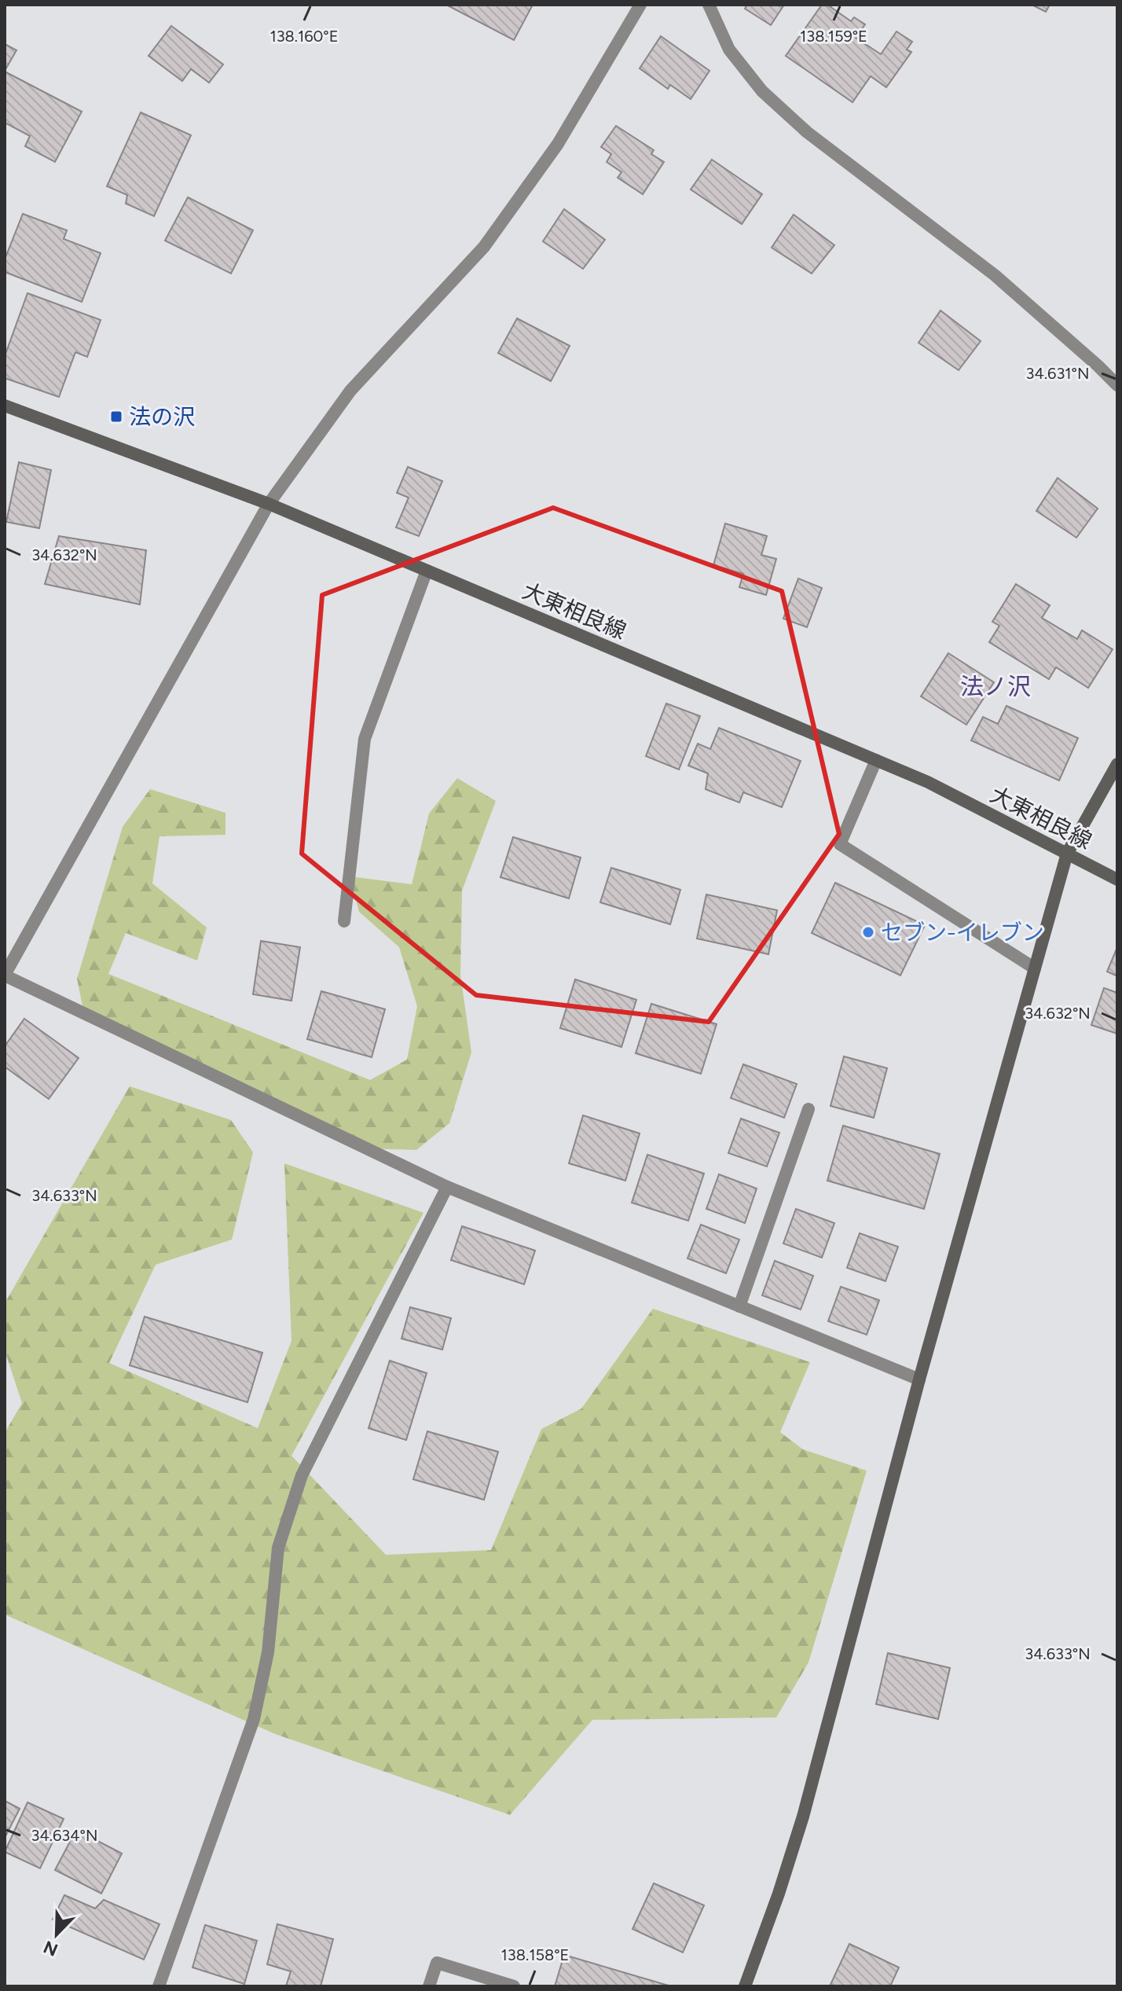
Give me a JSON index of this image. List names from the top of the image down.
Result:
{
  "streets": {
    "main road": ["大東相良線"]
  },
  "districts": ["法ノ沢"],
  "places": {
    "transit": ["法の沢"],
    "other": ["セブン-イレブン"]
  },
  "north": "bottom left",
  "coordinates": [
    "138.159°E",
    "138.160°E",
    "34.631°N",
    "34.632°N",
    "34.633°N",
    "34.634°N",
    "138.158°E"
  ]
}
